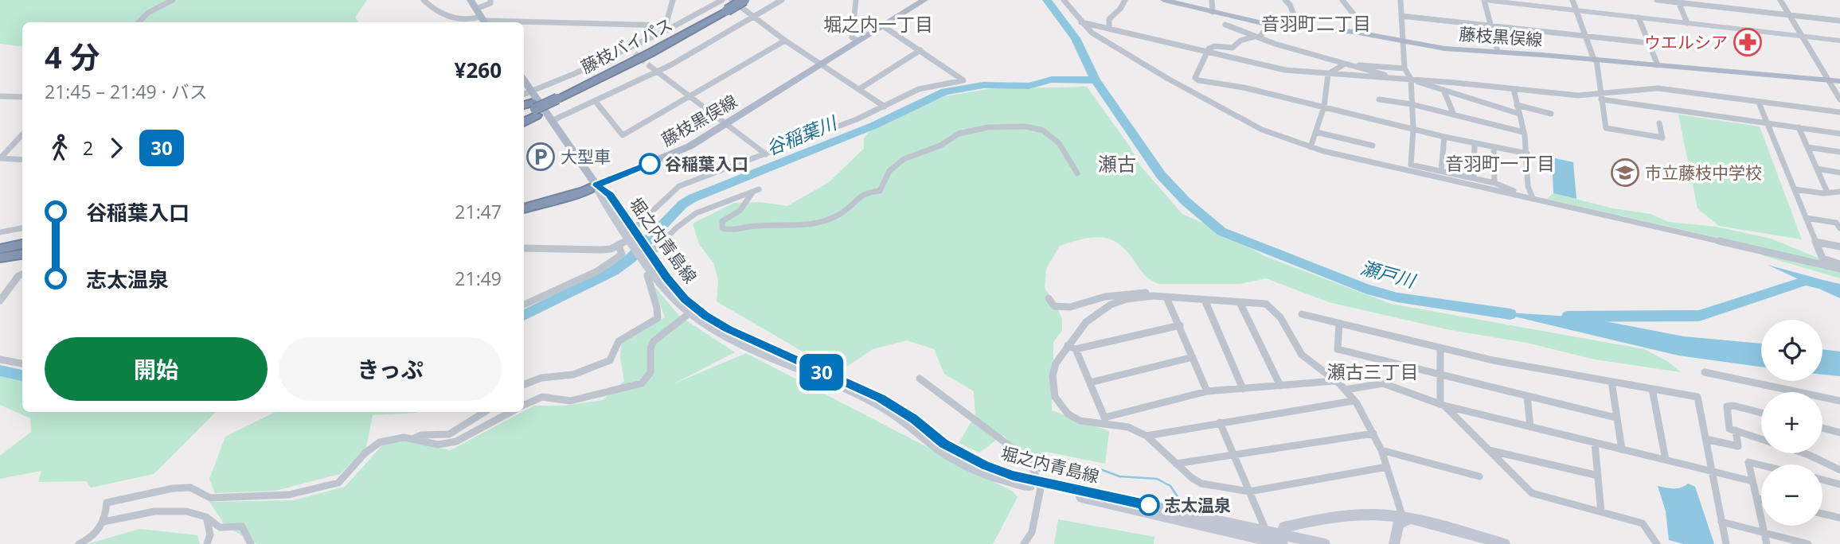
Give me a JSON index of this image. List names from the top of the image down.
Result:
{
  "streets": {
    "highway": ["藤枝バイパス"],
    "main road": ["藤枝黒俣線", "堀之内青島線"]
  },
  "crossings": [
    ["藤枝黒俣線", "堀之内青島線"]
  ],
  "districts": [
    "音羽町二丁目",
    "堀之内一丁目",
    "瀬古",
    "音羽町一丁目",
    "瀬古三丁目"
  ],
  "water": ["谷稲葉川", "瀬戸川"],
  "places": {
    "pharmacy": ["ウエルシア"],
    "parking": ["大型車"],
    "other": ["谷稲葉入口", "志太温泉"],
    "school or university": ["市立藤枝中学校"]
  },
  "lines": ["bus line 30"],
  "page": {
    "on_map": "30",
    "heading": ["4 分", "21:45 – 21:49 · バス", "¥260"],
    "legs": ["2", "30"],
    "list": [
      {
        "name": "谷稲葉入口",
        "value": "21:47"
      },
      {
        "name": "志太温泉",
        "value": "21:49"
      }
    ],
    "map_buttons": ["+", "−"],
    "buttons": ["開始", "きっぷ"]
  }
}
